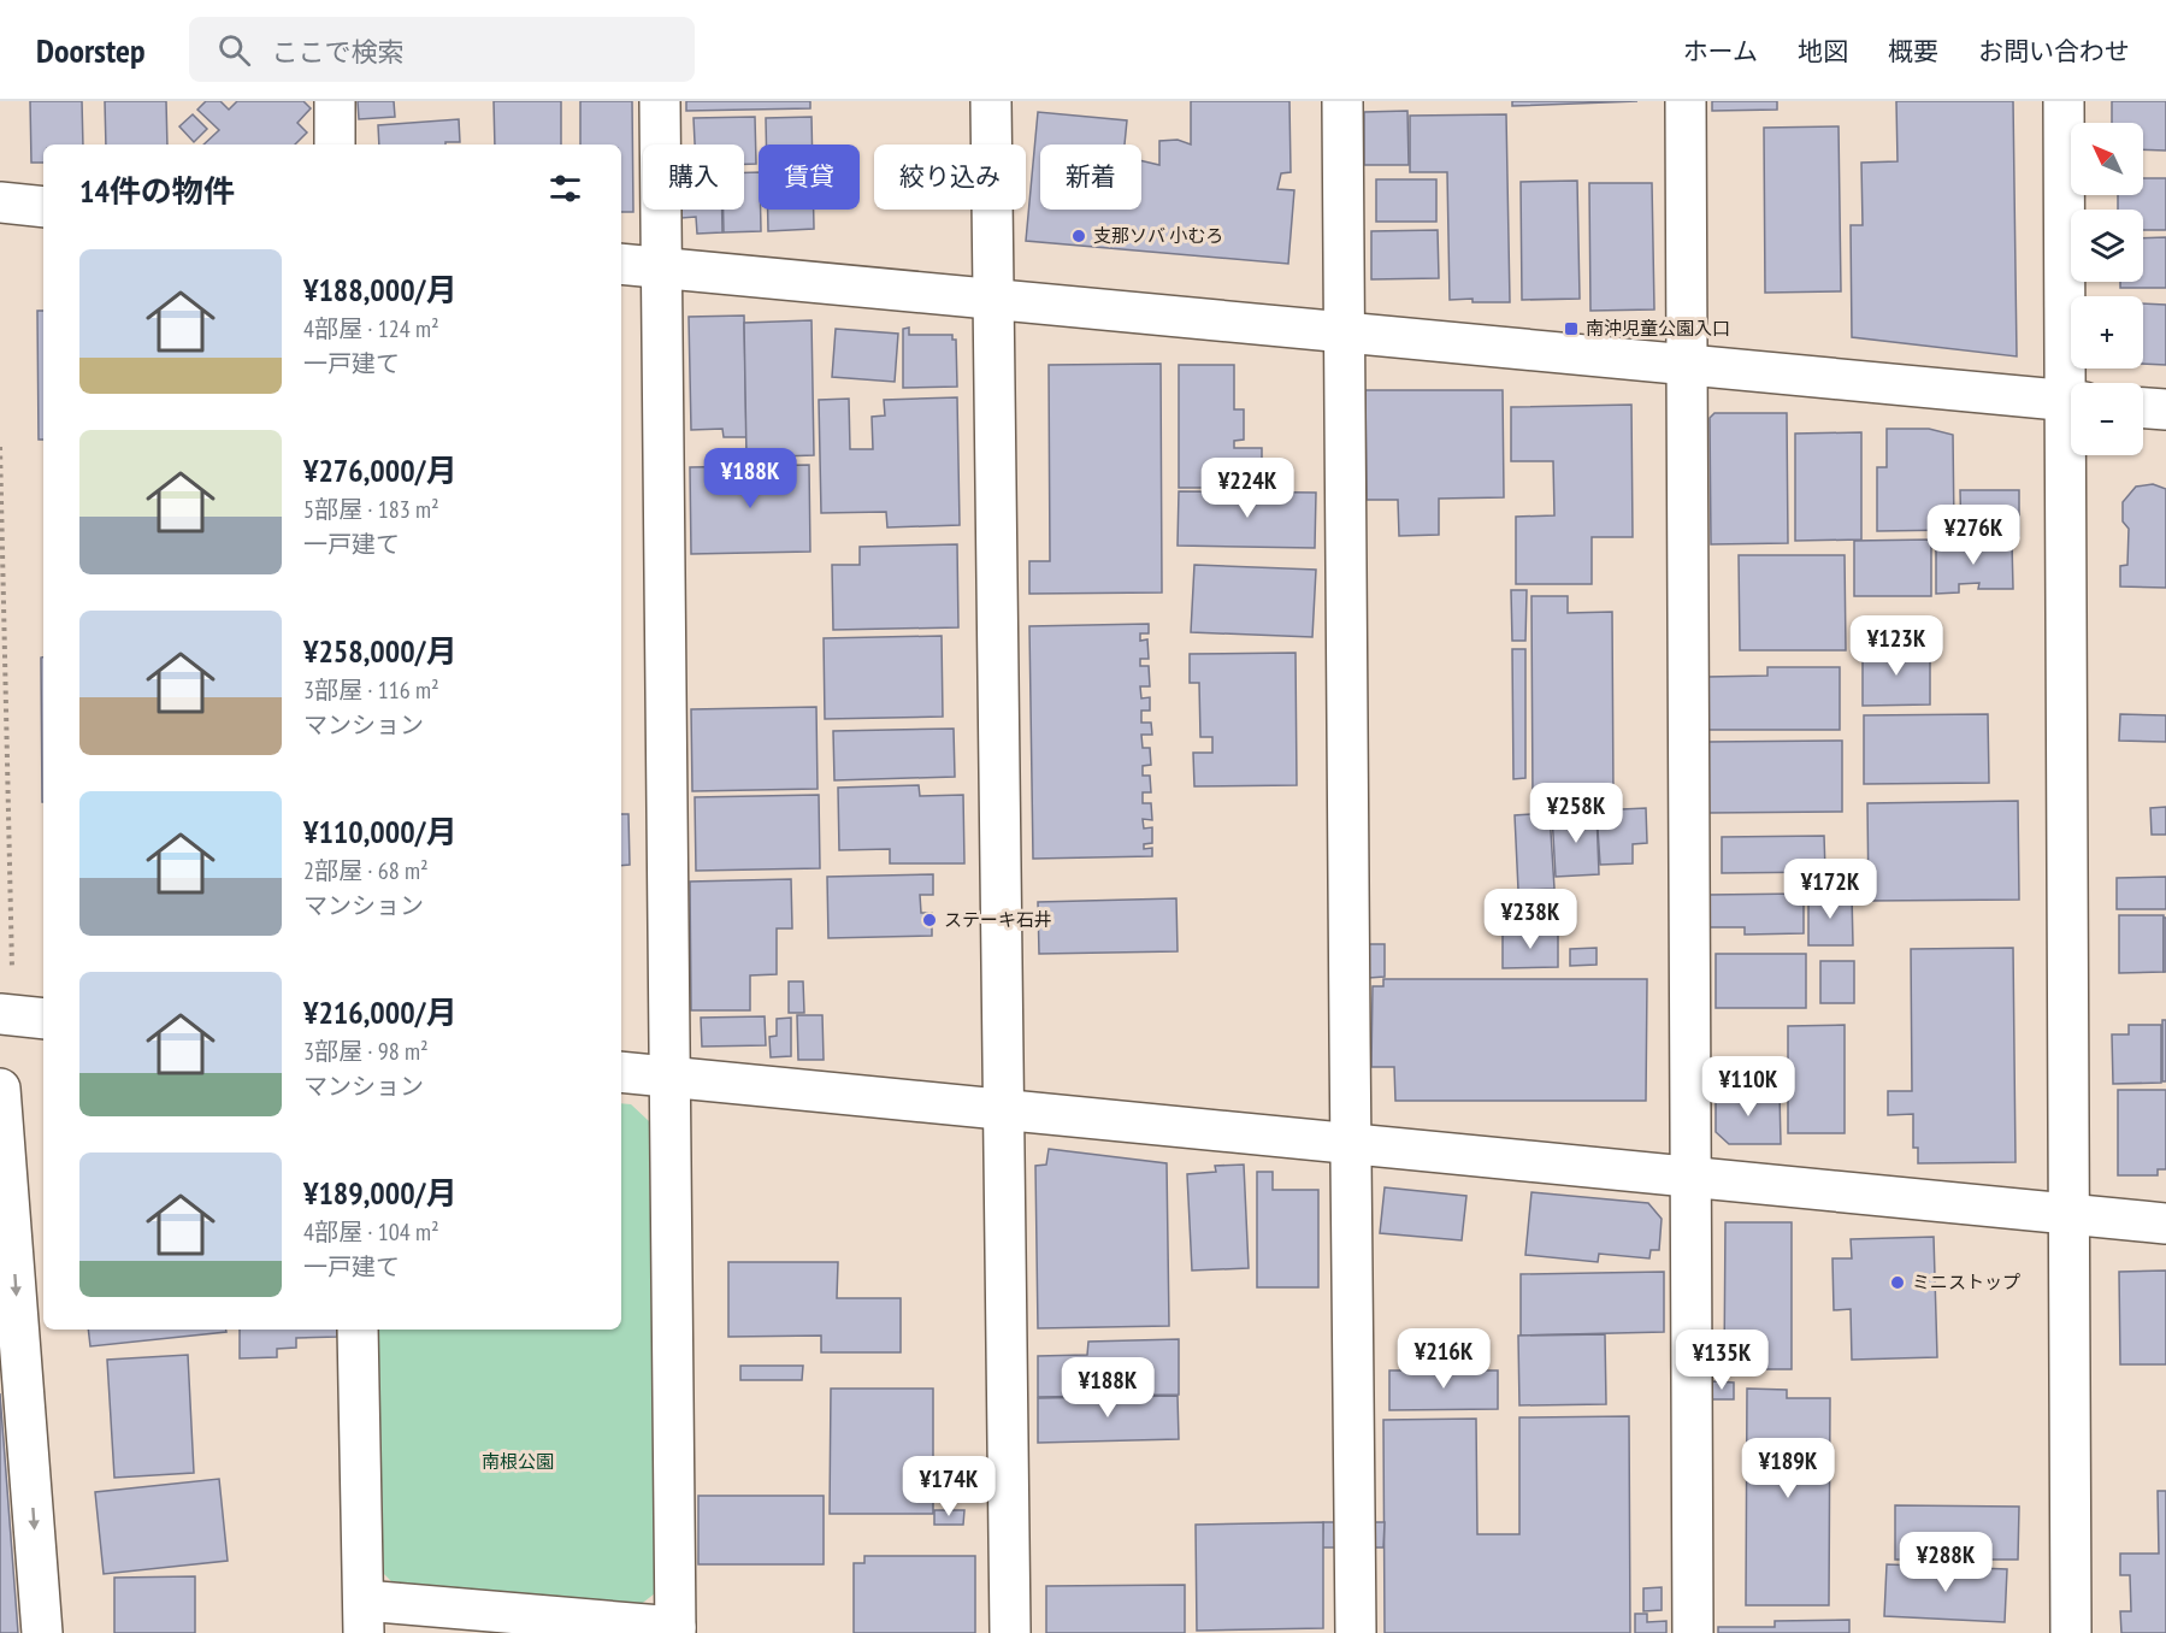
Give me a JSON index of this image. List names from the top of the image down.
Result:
{
  "parks": ["南根公園"],
  "places": {
    "other": ["支那ソバ 小むろ", "ステーキ石井", "ミニストップ"],
    "transit": ["南沖児童公園入口"]
  },
  "north": "top left",
  "page": {
    "header": "Doorstep",
    "search": "ここで検索",
    "nav": [
      "ホーム",
      "地図",
      "概要",
      "お問い合わせ"
    ],
    "map_buttons": ["+", "−"],
    "chip": [
      "購入",
      "賃貸",
      "絞り込み",
      "新着"
    ],
    "heading": "14件の物件",
    "list": [
      {
        "name": "¥188,000/月",
        "note": "4部屋 · 124 m² · 一戸建て"
      },
      {
        "name": "¥276,000/月",
        "note": "5部屋 · 183 m² · 一戸建て"
      },
      {
        "name": "¥258,000/月",
        "note": "3部屋 · 116 m² · マンション"
      },
      {
        "name": "¥110,000/月",
        "note": "2部屋 · 68 m² · マンション"
      },
      {
        "name": "¥216,000/月",
        "note": "3部屋 · 98 m² · マンション"
      },
      {
        "name": "¥189,000/月",
        "note": "4部屋 · 104 m² · 一戸建て"
      }
    ],
    "price": [
      "¥188K",
      "¥224K",
      "¥276K",
      "¥123K",
      "¥258K",
      "¥172K",
      "¥238K",
      "¥110K",
      "¥216K",
      "¥135K",
      "¥188K",
      "¥189K",
      "¥174K",
      "¥288K"
    ]
  }
}
